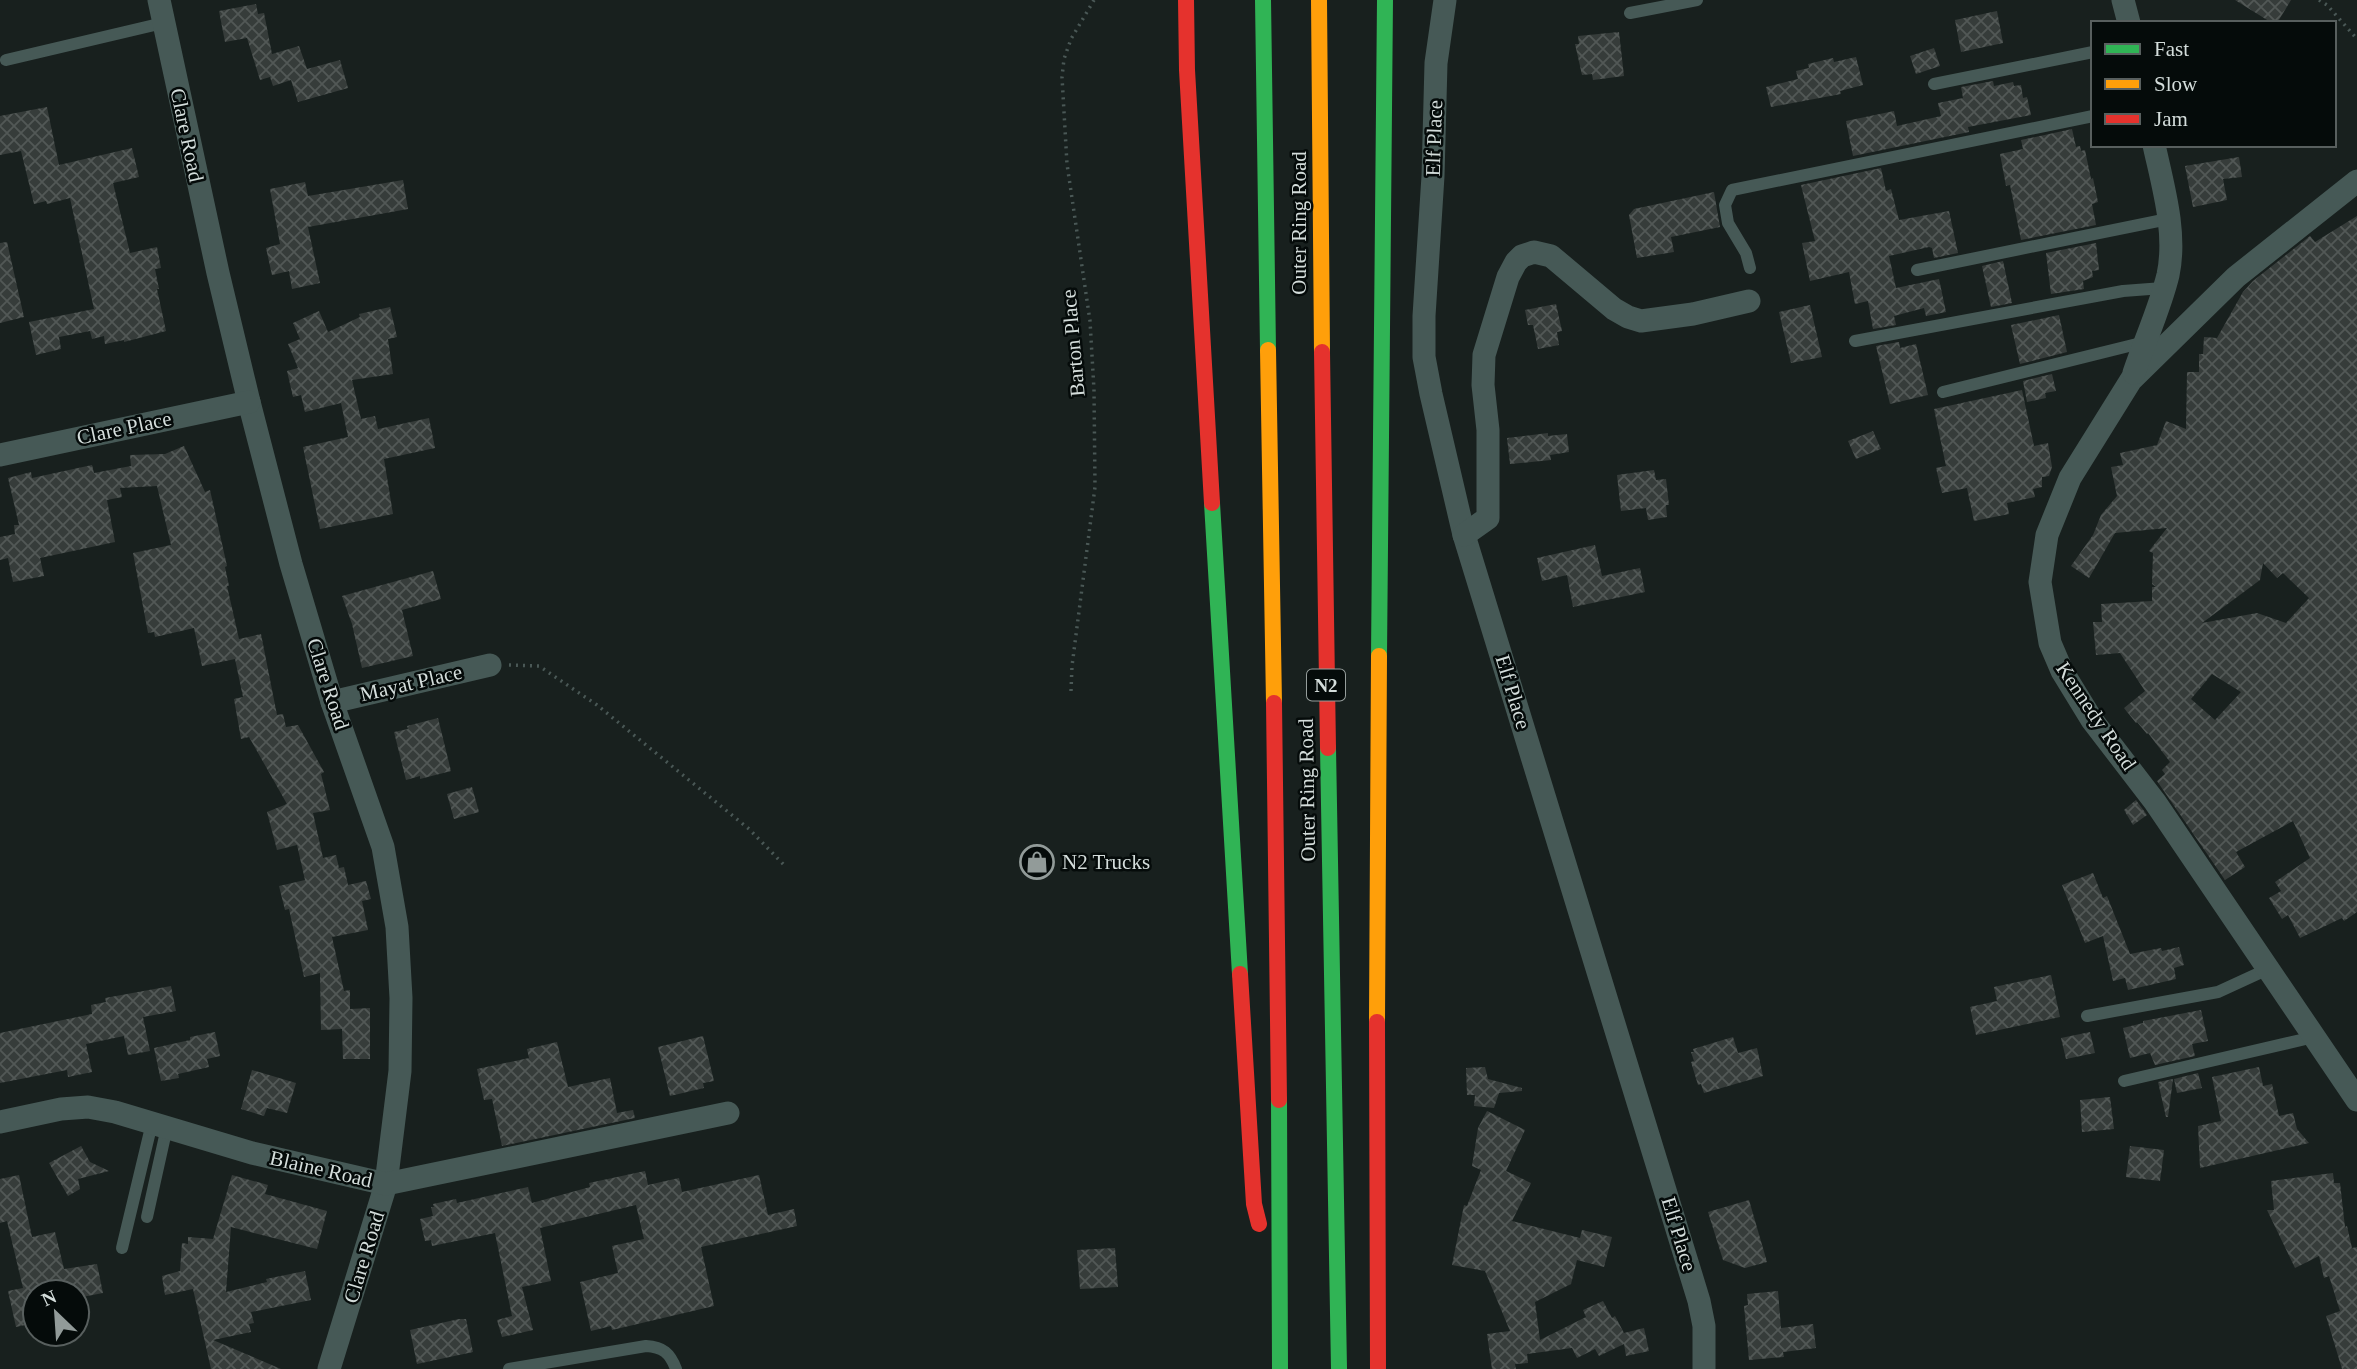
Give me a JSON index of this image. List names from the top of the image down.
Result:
{
  "streets": {
    "highway": ["Outer Ring Road", "N2"],
    "street": [
      "Clare Road",
      "Elf Place",
      "Clare Place",
      "Mayat Place",
      "Kennedy Road",
      "Blaine Road"
    ],
    "path": ["Barton Place"]
  },
  "crossings": [
    ["Clare Road", "Clare Place"],
    ["Clare Road", "Mayat Place"],
    ["Clare Road", "Blaine Road"]
  ],
  "places": {
    "shop": ["N2 Trucks"]
  },
  "legend": ["Fast", "Slow", "Jam"],
  "north": "top left"
}
